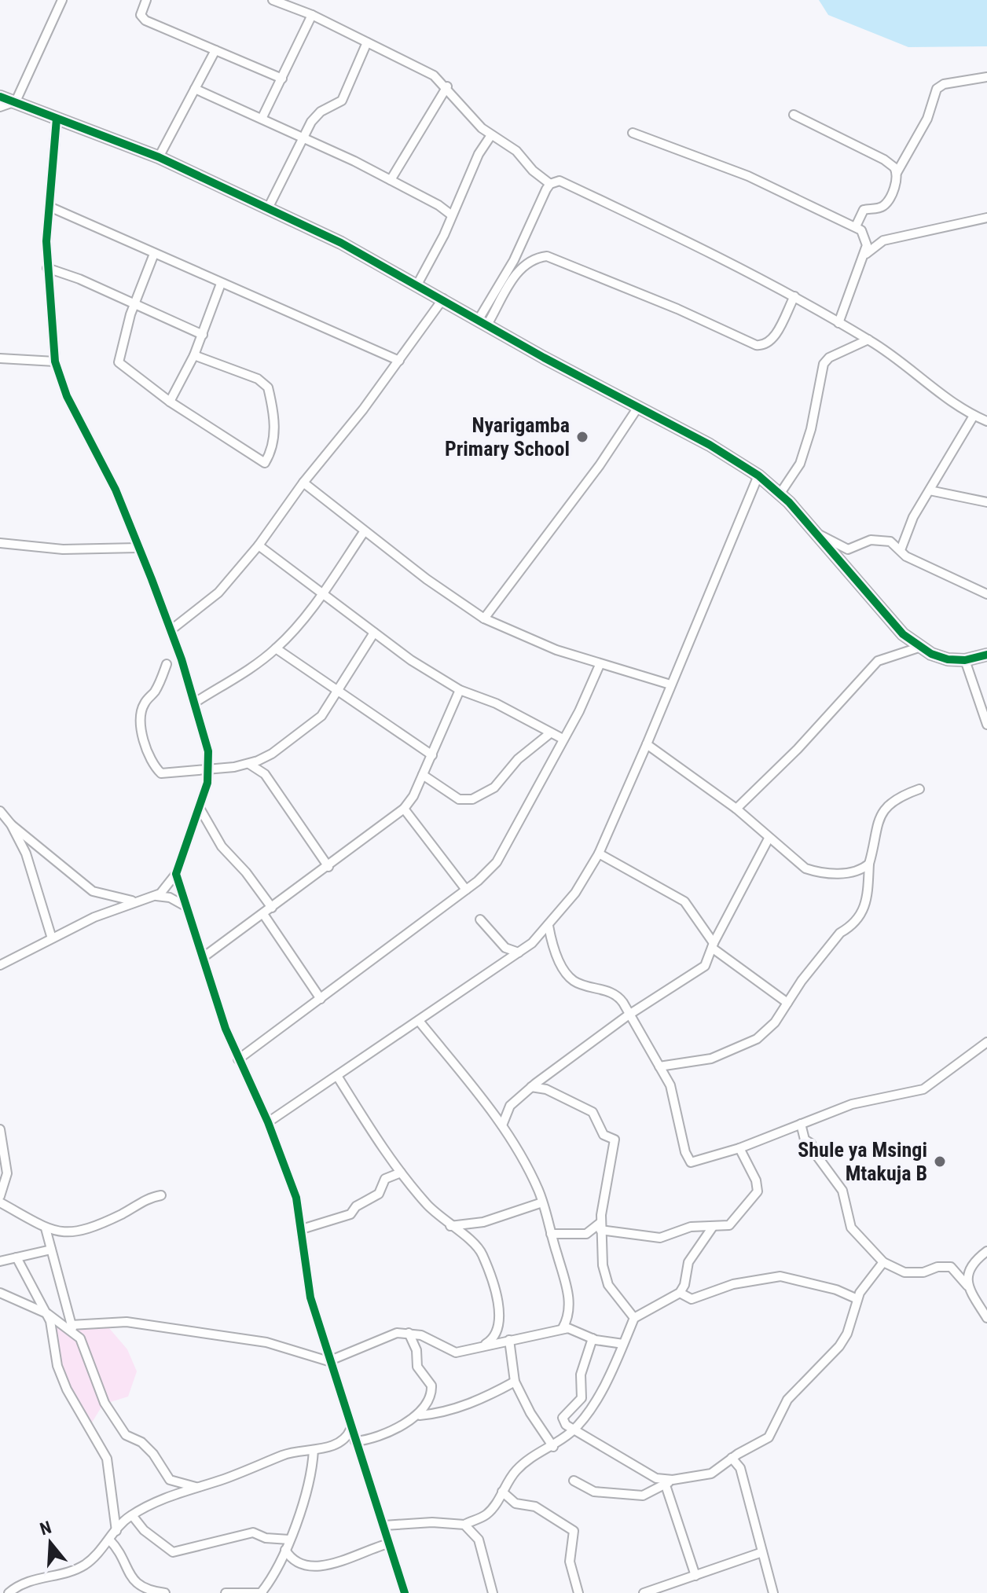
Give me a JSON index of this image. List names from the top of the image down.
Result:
{
  "places": ["Nyarigamba Primary School", "Shule ya Msingi Mtakuja B"],
  "north": "top"
}
